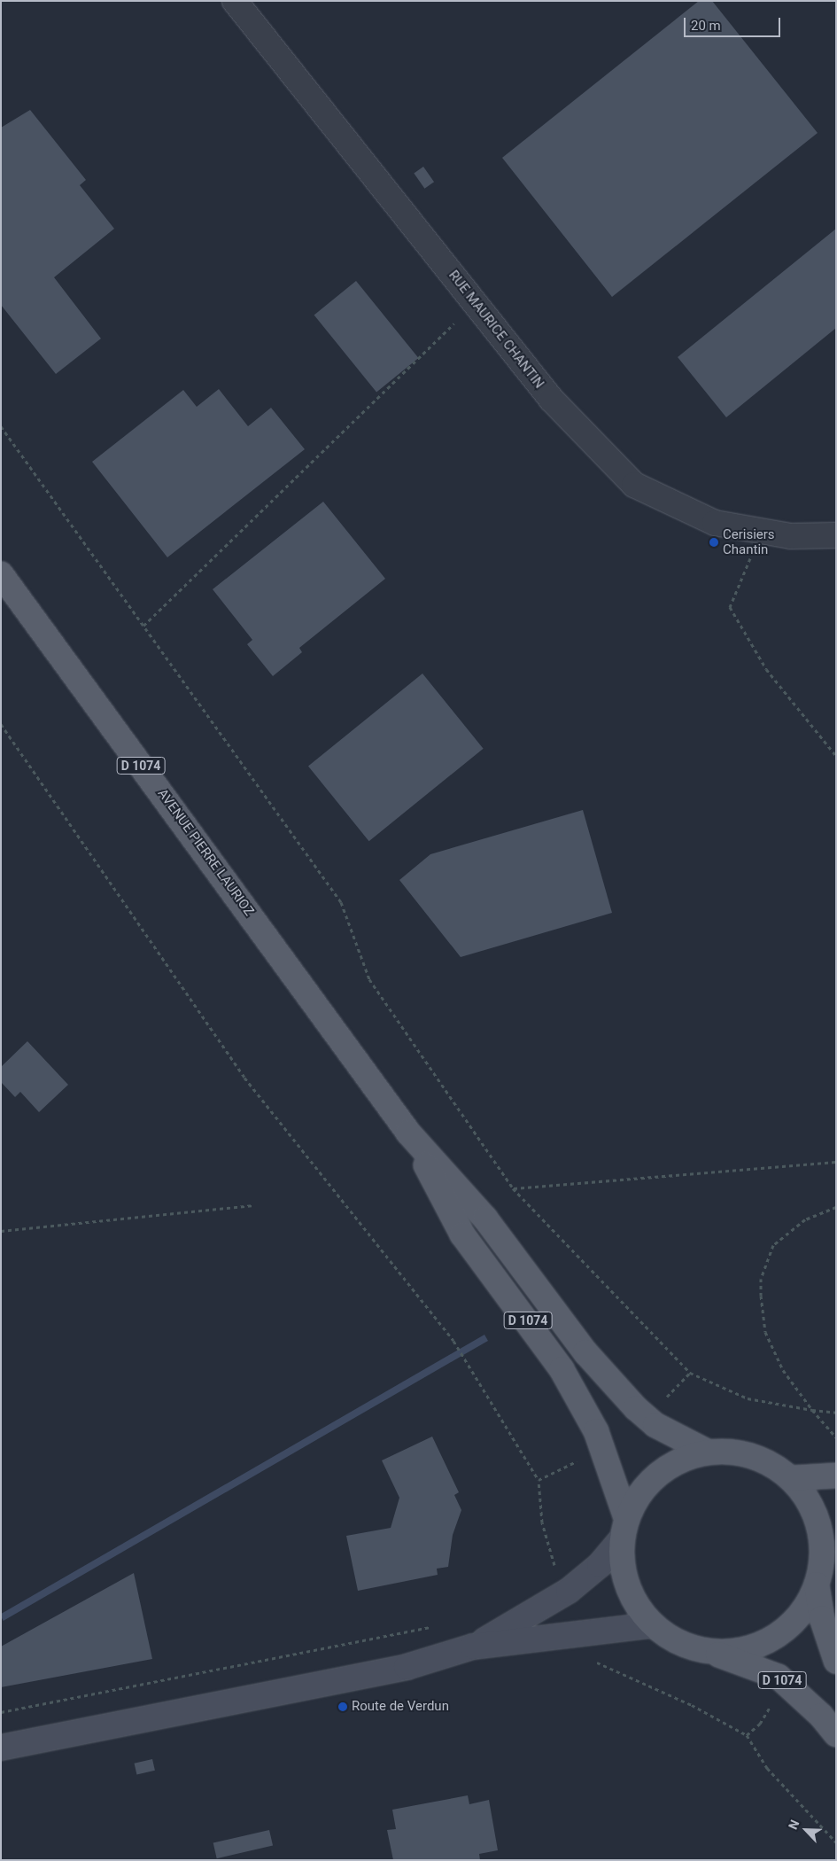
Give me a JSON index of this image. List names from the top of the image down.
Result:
{
  "streets": {
    "main road": ["D 1074", "AVENUE PIERRE LAURIOZ"],
    "street": ["RUE MAURICE CHANTIN"]
  },
  "crossings": [
    ["D 1074", "AVENUE PIERRE LAURIOZ"]
  ],
  "places": ["Cerisiers Chantin", "Route de Verdun"],
  "scale_bar": "20 m",
  "north": "top left"
}
